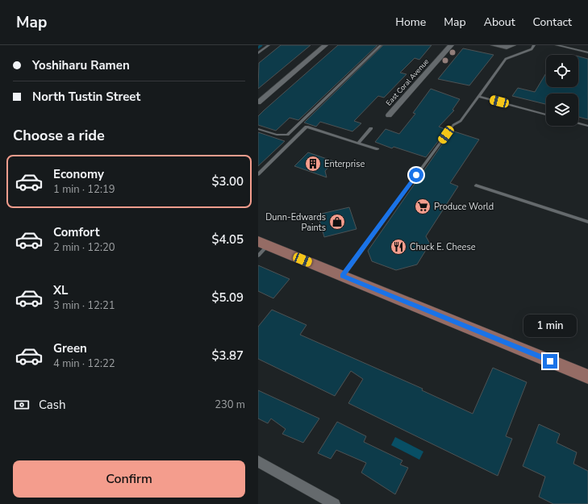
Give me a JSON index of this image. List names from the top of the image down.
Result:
{
  "streets": {
    "street": ["East Coral Avenue"]
  },
  "places": {
    "building": ["Enterprise"],
    "supermarket": ["Produce World"],
    "shop": ["Dunn-Edwards Paints"],
    "restaurant": ["Chuck E. Cheese"]
  },
  "page": {
    "header": "Map",
    "nav": [
      "Home",
      "Map",
      "About",
      "Contact"
    ],
    "banner": ["Yoshiharu Ramen", "North Tustin Street"],
    "heading": "Choose a ride",
    "list": [
      {
        "name": "Economy",
        "note": "1 min · 12:19",
        "value": "$3.00"
      },
      {
        "name": "Comfort",
        "note": "2 min · 12:20",
        "value": "$4.05"
      },
      {
        "name": "XL",
        "note": "3 min · 12:21",
        "value": "$5.09"
      },
      {
        "name": "Green",
        "note": "4 min · 12:22",
        "value": "$3.87"
      }
    ],
    "bubble": "1 min",
    "pay": ["Cash", "230 m"],
    "buttons": "Confirm"
  }
}
